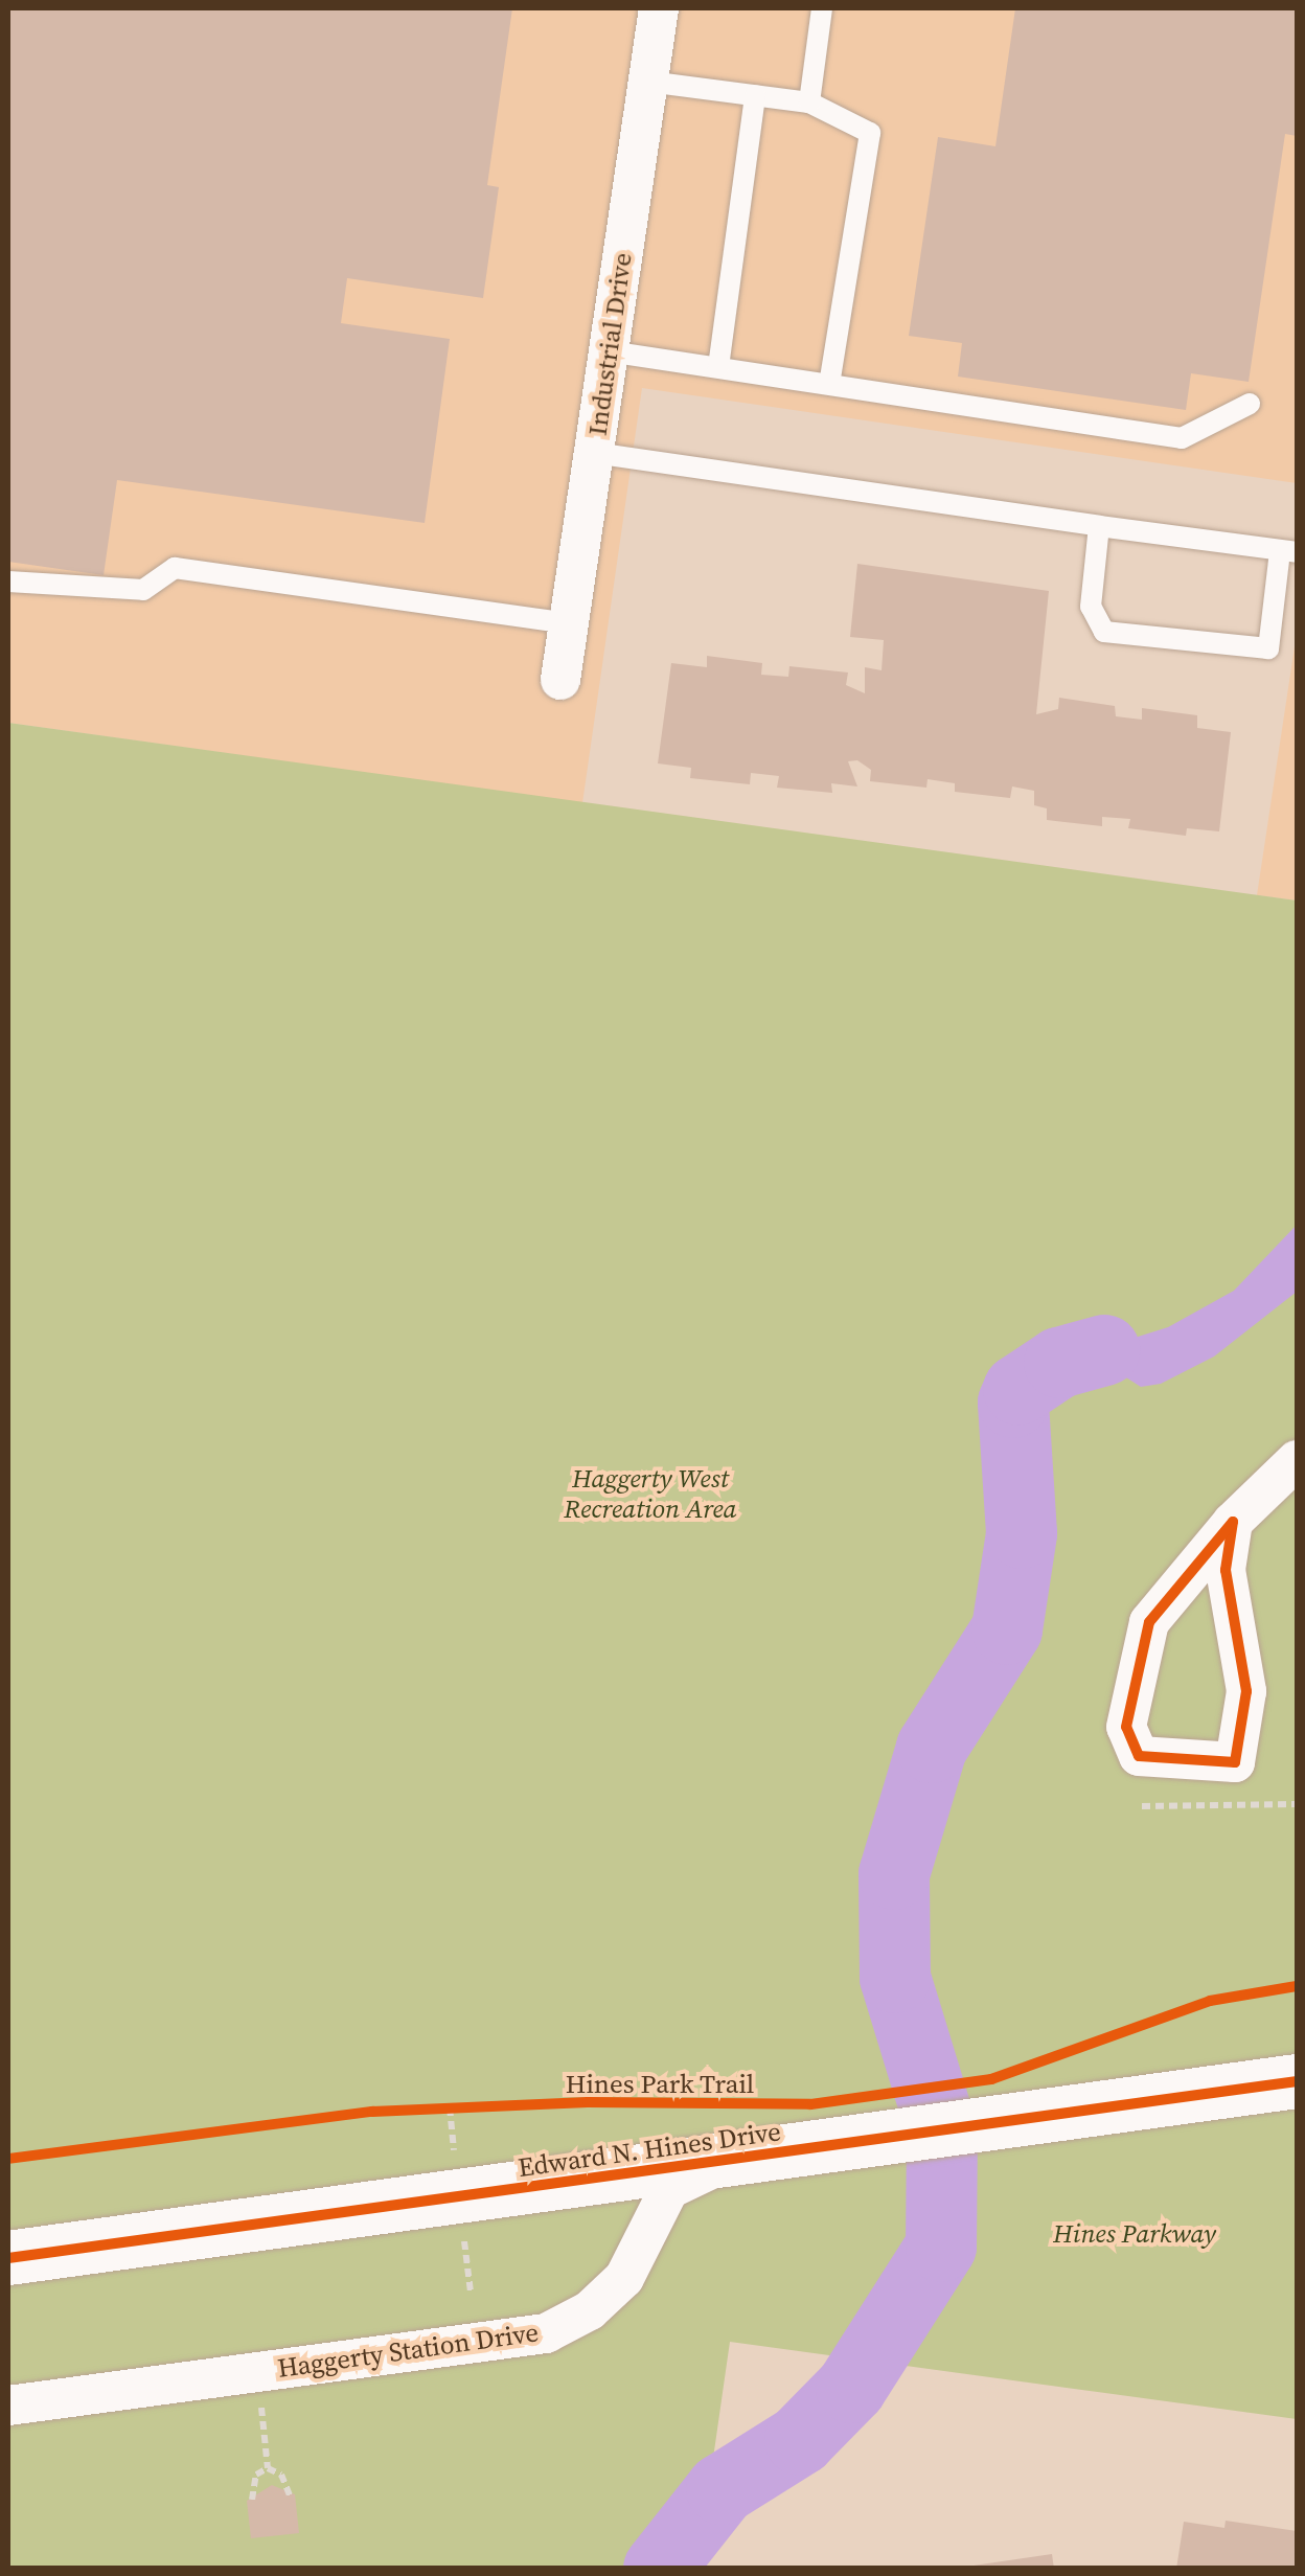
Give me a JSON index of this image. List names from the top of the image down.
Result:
{
  "streets": {
    "street": ["Industrial Drive", "Edward N. Hines Drive", "Haggerty Station Drive"],
    "cycle path": ["Hines Park Trail"]
  },
  "crossings": [
    ["Edward N. Hines Drive", "Haggerty Station Drive"]
  ],
  "parks": ["Haggerty West Recreation Area", "Hines Parkway"]
}
